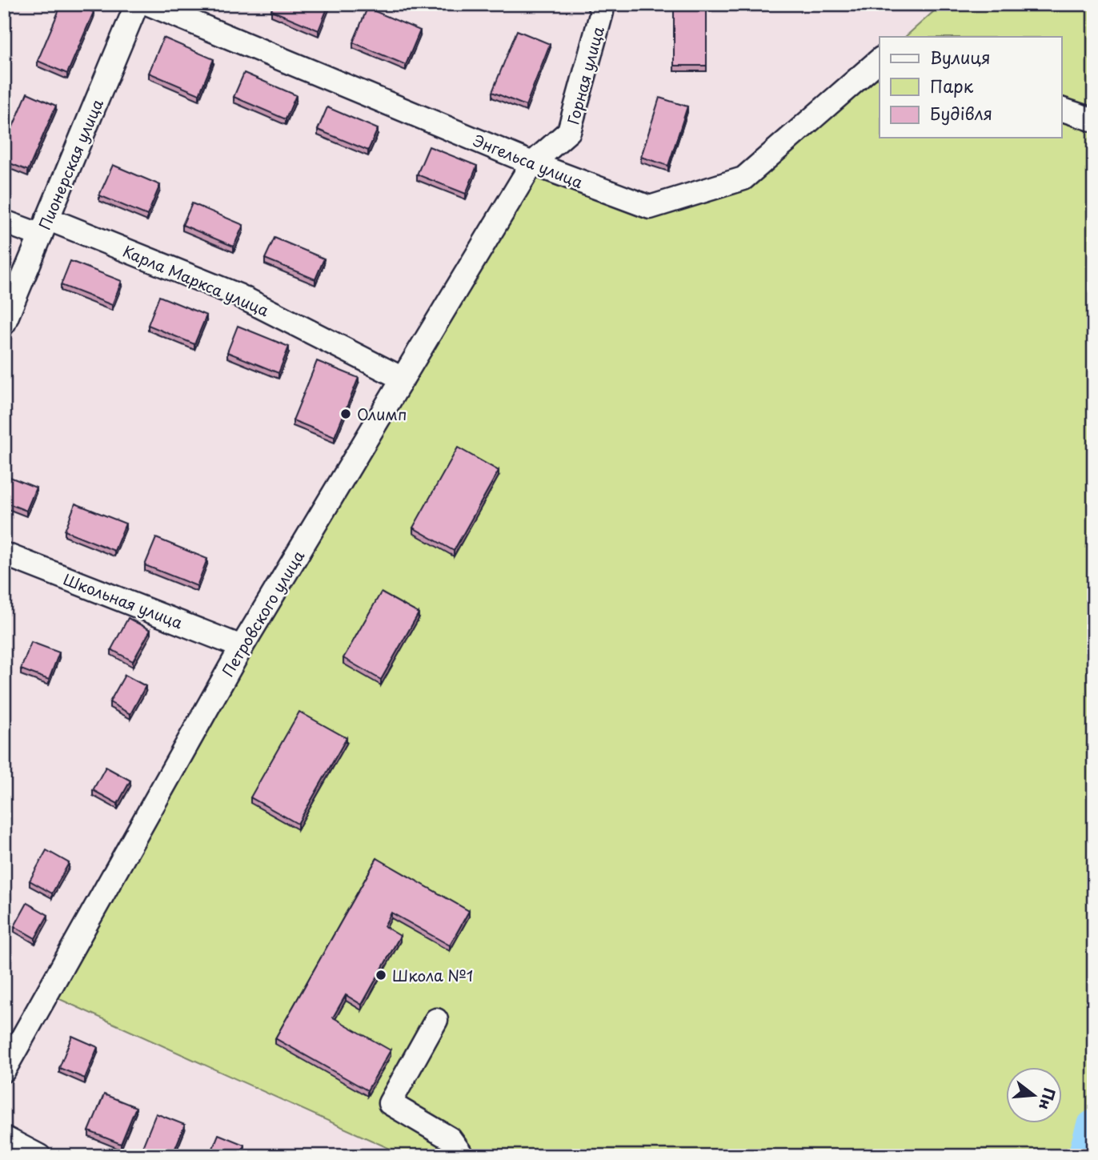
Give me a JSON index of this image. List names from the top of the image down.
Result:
{
  "streets": {
    "street": [
      "Горная улица",
      "Энгельса улица",
      "Пионерская улица",
      "Карла Маркса улица",
      "Школьная улица",
      "Петровского улица"
    ]
  },
  "crossings": [
    ["Горная улица", "Энгельса улица"],
    ["Горная улица", "Петровского улица"],
    ["Энгельса улица", "Петровского улица"],
    ["Пионерская улица", "Карла Маркса улица"],
    ["Карла Маркса улица", "Петровского улица"],
    ["Школьная улица", "Петровского улица"]
  ],
  "places": ["Олимп", "Школа №1"],
  "legend": ["Вулиця", "Парк", "Будівля"],
  "north": "right"
}
